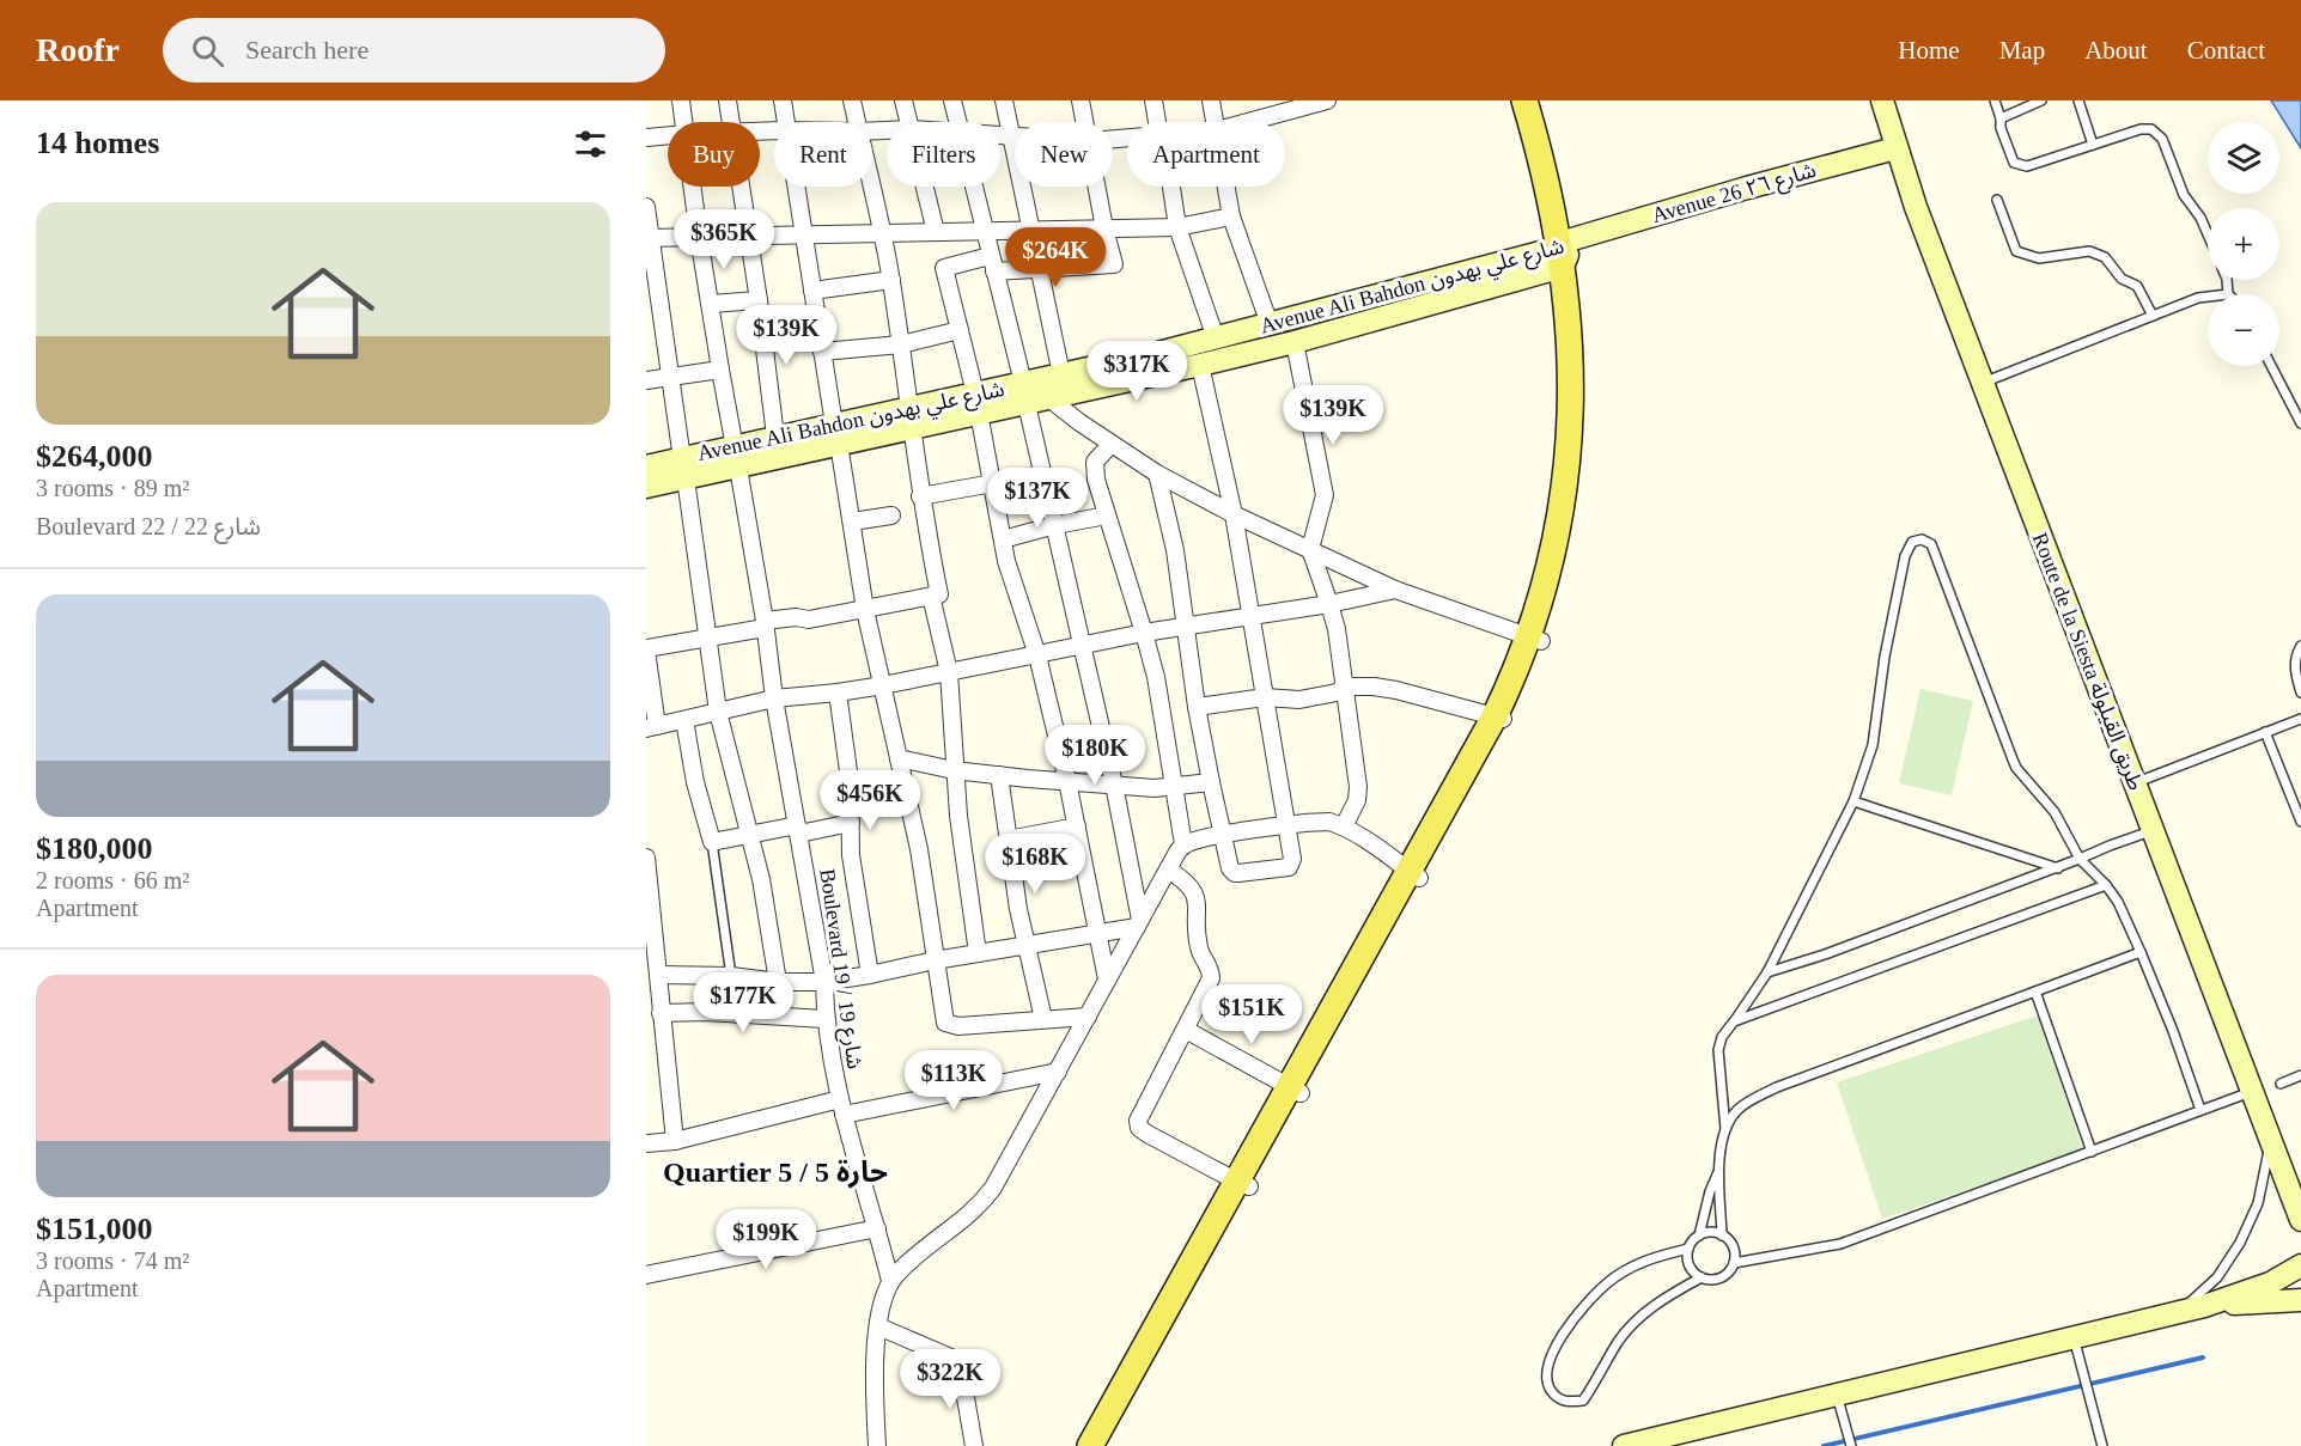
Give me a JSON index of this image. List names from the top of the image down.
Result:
{
  "streets": {
    "main road": ["Avenue 26 شارع ٢٦", "Avenue Ali Bahdon شارع علي بهدون", "Route de la Siesta طريق القيلولة"],
    "street": ["Boulevard 19 / شارع 19"]
  },
  "crossings": [
    ["Avenue 26 شارع ٢٦", "Avenue Ali Bahdon شارع علي بهدون"],
    ["Avenue 26 شارع ٢٦", "Route de la Siesta طريق القيلولة"],
    ["Avenue Ali Bahdon شارع علي بهدون", "Boulevard 19 / شارع 19"]
  ],
  "districts": ["Quartier 5 / حارة 5"],
  "page": {
    "header": "Roofr",
    "search": "Search here",
    "nav": [
      "Home",
      "Map",
      "About",
      "Contact"
    ],
    "heading": "14 homes",
    "map_buttons": ["+", "−"],
    "chip": [
      "Buy",
      "Rent",
      "Filters",
      "New",
      "Apartment"
    ],
    "list": [
      {
        "name": "$264,000",
        "note": "3 rooms · 89 m² · Boulevard 22 / شارع 22"
      },
      {
        "name": "$180,000",
        "note": "2 rooms · 66 m² · Apartment"
      },
      {
        "name": "$151,000",
        "note": "3 rooms · 74 m² · Apartment"
      }
    ],
    "price": [
      "$365K",
      "$264K",
      "$139K",
      "$317K",
      "$139K",
      "$137K",
      "$180K",
      "$456K",
      "$168K",
      "$177K",
      "$151K",
      "$113K",
      "$199K",
      "$322K"
    ]
  }
}
